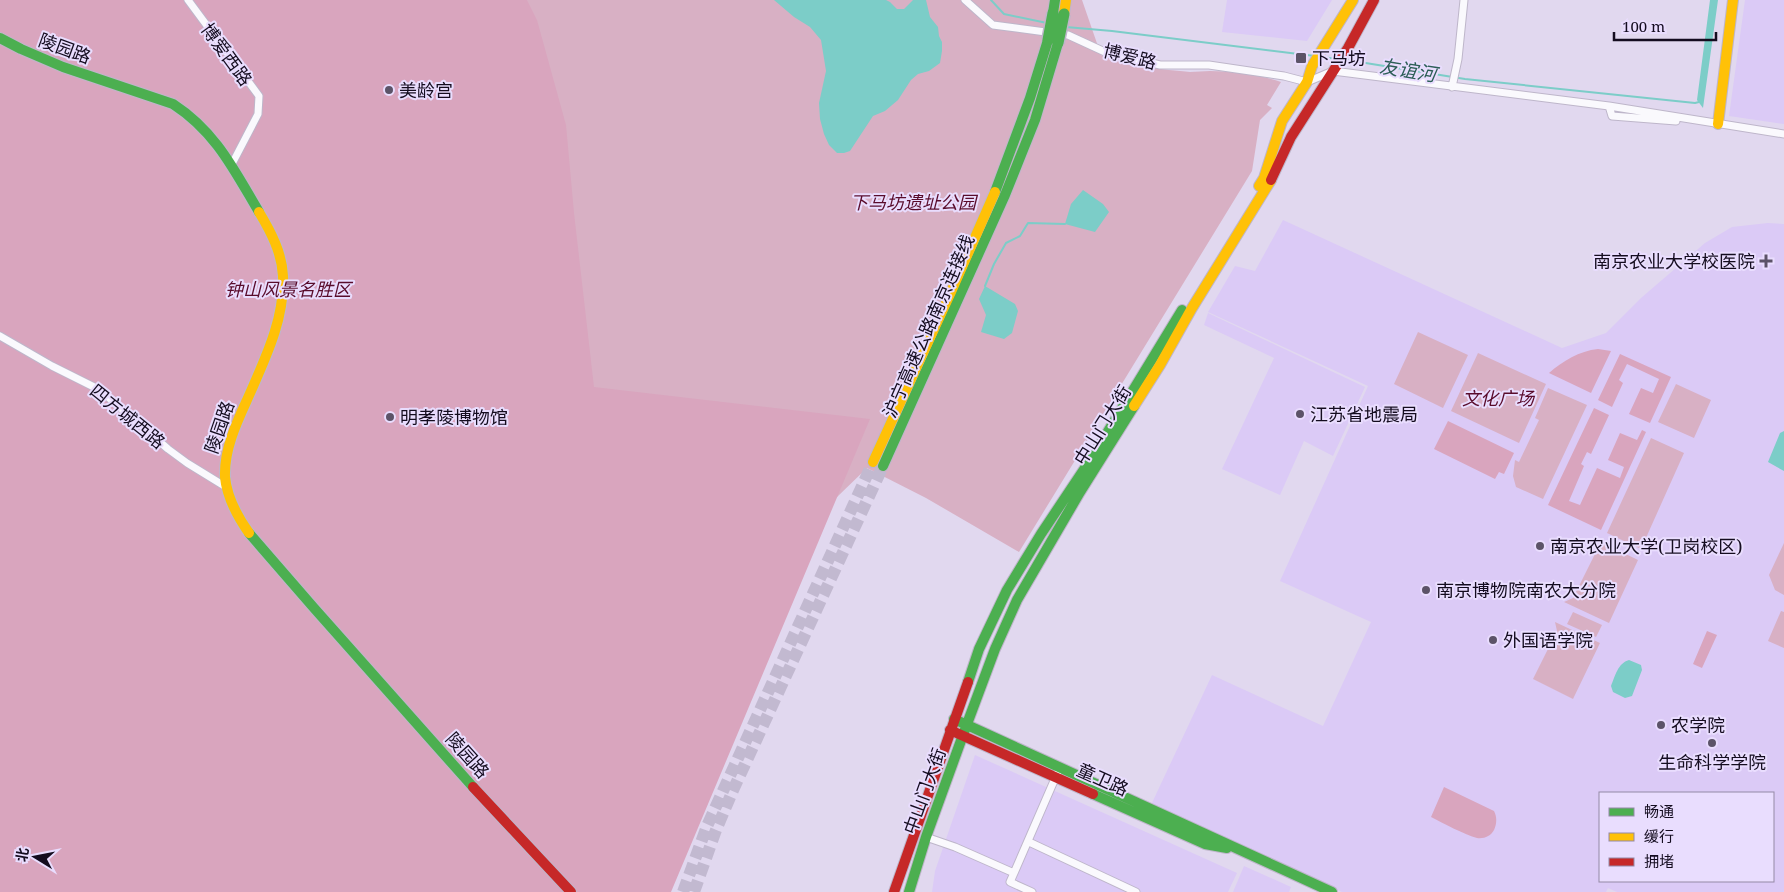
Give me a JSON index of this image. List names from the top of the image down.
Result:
{
  "streets": {
    "main road": [
      "陵园路",
      "沪宁高速公路南京连接线",
      "中山门大街",
      "童卫路"
    ],
    "street": ["博爱西路", "博爱路", "四方城西路"]
  },
  "crossings": [
    ["陵园路", "博爱西路"],
    ["陵园路", "四方城西路"],
    ["博爱路", "中山门大街"],
    ["中山门大街", "童卫路"]
  ],
  "water": ["友谊河"],
  "parks": ["下马坊遗址公园", "钟山风景名胜区", "文化广场"],
  "places": {
    "transit": ["下马坊"],
    "other": [
      "美龄宫",
      "江苏省地震局",
      "明孝陵博物馆",
      "南京农业大学(卫岗校区)",
      "南京博物院南农大分院",
      "外国语学院",
      "农学院",
      "生命科学学院"
    ],
    "health": ["南京农业大学校医院"]
  },
  "legend": ["畅通", "缓行", "拥堵"],
  "scale_bar": "100 m",
  "north": "left"
}
